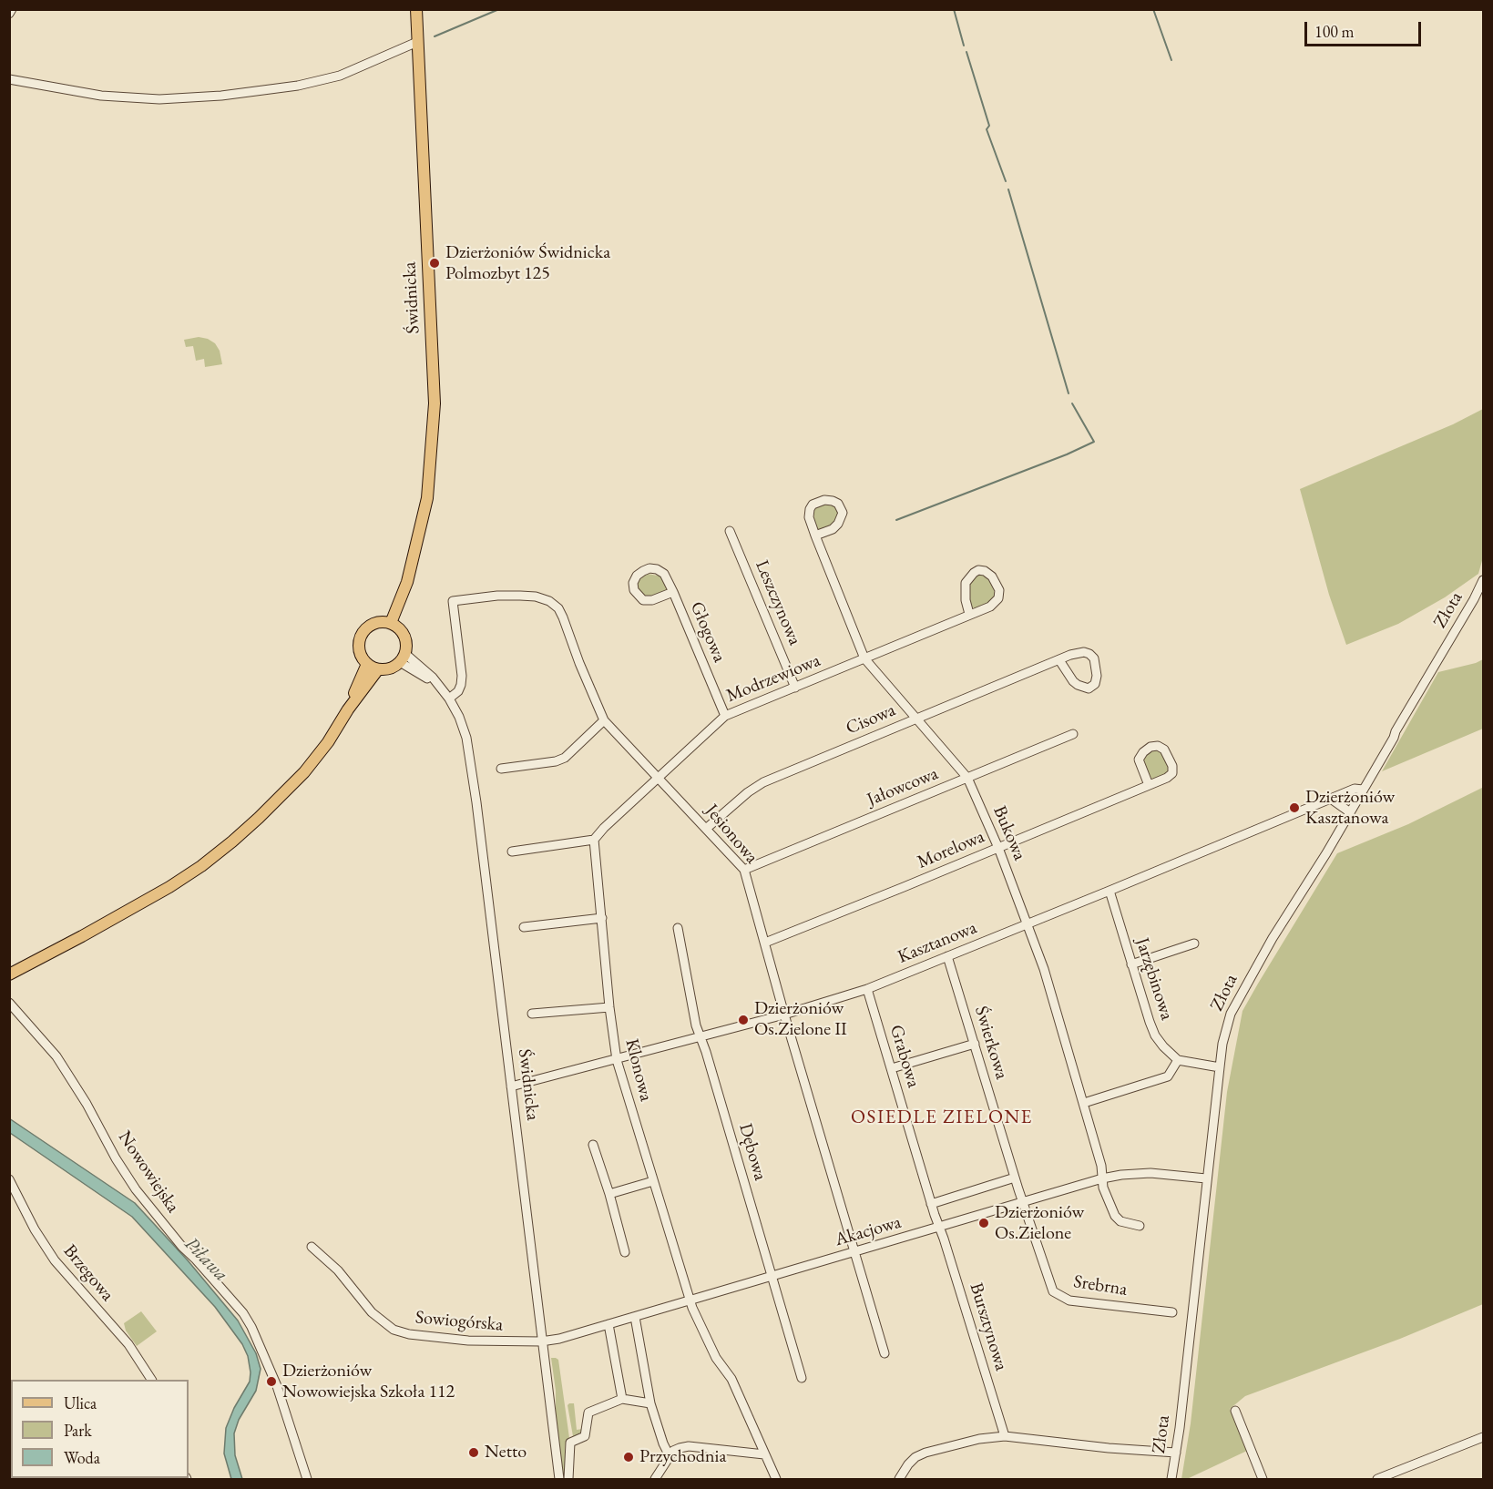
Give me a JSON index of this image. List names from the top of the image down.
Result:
{
  "streets": {
    "main road": ["Świdnicka"],
    "street": [
      "Leszczynowa",
      "Złota",
      "Głogowa",
      "Modrzewiowa",
      "Cisowa",
      "Jałowcowa",
      "Bukowa",
      "Jesionowa",
      "Morelowa",
      "Kasztanowa",
      "Jarzębinowa",
      "Świerkowa",
      "Grabowa",
      "Klonowa",
      "Dębowa",
      "Nowowiejska",
      "Akacjowa",
      "Brzegowa",
      "Srebrna",
      "Sowiogórska",
      "Bursztynowa"
    ]
  },
  "crossings": [
    ["Świdnicka", "Jesionowa"],
    ["Świdnicka", "Kasztanowa"],
    ["Świdnicka", "Akacjowa"],
    ["Świdnicka", "Sowiogórska"],
    ["Leszczynowa", "Modrzewiowa"],
    ["Złota", "Kasztanowa"],
    ["Złota", "Akacjowa"],
    ["Głogowa", "Modrzewiowa"],
    ["Modrzewiowa", "Bukowa"],
    ["Modrzewiowa", "Jesionowa"],
    ["Modrzewiowa", "Klonowa"],
    ["Cisowa", "Bukowa"],
    ["Cisowa", "Jesionowa"],
    ["Jałowcowa", "Bukowa"],
    ["Jałowcowa", "Jesionowa"],
    ["Bukowa", "Morelowa"],
    ["Bukowa", "Kasztanowa"],
    ["Bukowa", "Akacjowa"],
    ["Jesionowa", "Morelowa"],
    ["Jesionowa", "Kasztanowa"],
    ["Jesionowa", "Akacjowa"],
    ["Kasztanowa", "Jarzębinowa"],
    ["Kasztanowa", "Świerkowa"],
    ["Kasztanowa", "Grabowa"],
    ["Kasztanowa", "Klonowa"],
    ["Kasztanowa", "Dębowa"],
    ["Świerkowa", "Akacjowa"],
    ["Świerkowa", "Srebrna"],
    ["Grabowa", "Akacjowa"],
    ["Grabowa", "Bursztynowa"],
    ["Klonowa", "Akacjowa"],
    ["Dębowa", "Akacjowa"],
    ["Akacjowa", "Srebrna"],
    ["Akacjowa", "Sowiogórska"],
    ["Akacjowa", "Bursztynowa"]
  ],
  "districts": ["OSIEDLE ZIELONE"],
  "water": ["Piława"],
  "places": [
    "Dzierżoniów Świdnicka Polmozbyt 125",
    "Dzierżoniów Kasztanowa",
    "Dzierżoniów Os.Zielone II",
    "Dzierżoniów Os.Zielone",
    "Dzierżoniów Nowowiejska Szkoła 112",
    "Netto",
    "Przychodnia"
  ],
  "legend": ["Ulica", "Park", "Woda"],
  "scale_bar": "100 m"
}
